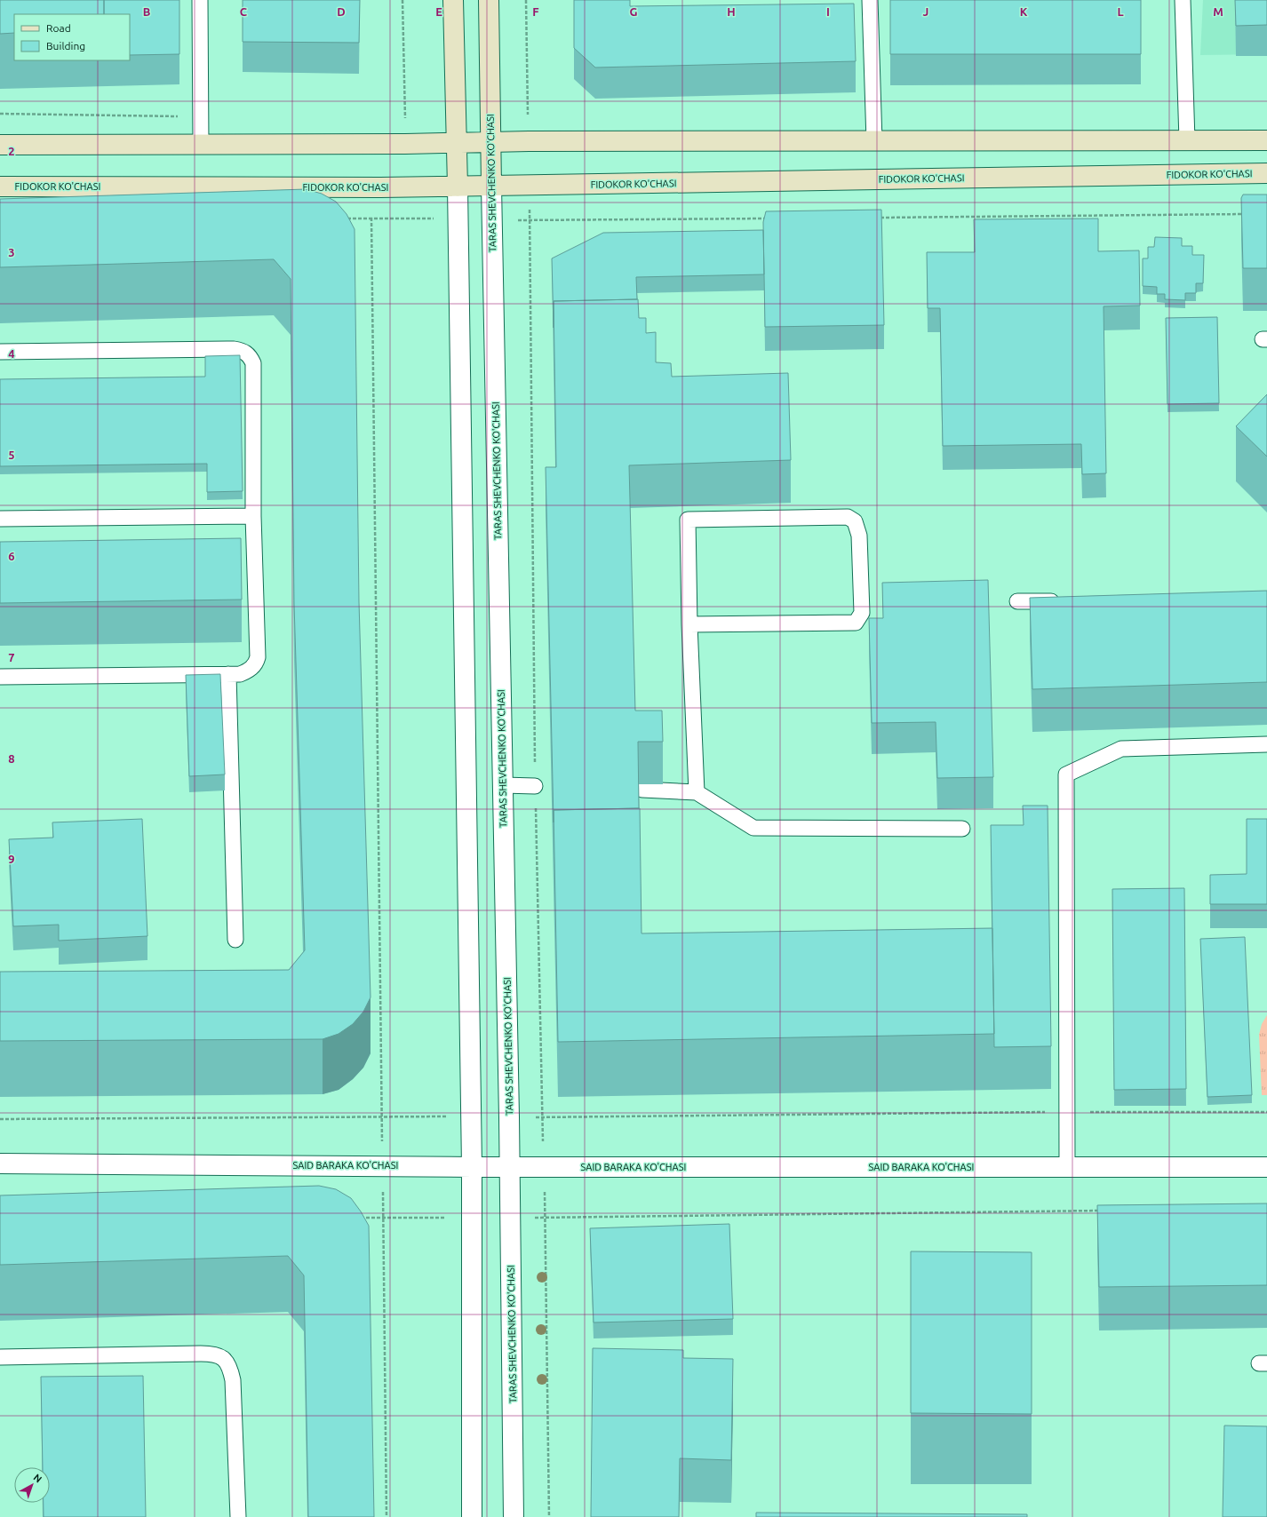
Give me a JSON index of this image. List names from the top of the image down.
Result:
{
  "streets": {
    "main road": ["FIDOKOR KO'CHASI", "TARAS SHEVCHENKO KO'CHASI"],
    "street": ["SAID BARAKA KO'CHASI"]
  },
  "crossings": [
    ["FIDOKOR KO'CHASI", "TARAS SHEVCHENKO KO'CHASI"],
    ["TARAS SHEVCHENKO KO'CHASI", "SAID BARAKA KO'CHASI"]
  ],
  "legend": ["Road", "Building"],
  "north": "top right",
  "grid": {
    "columns": [
      "B",
      "C",
      "D",
      "E",
      "F",
      "G",
      "H",
      "I",
      "J",
      "K",
      "L",
      "M"
    ],
    "rows": [
      "2",
      "3",
      "4",
      "5",
      "6",
      "7",
      "8",
      "9"
    ]
  }
}
